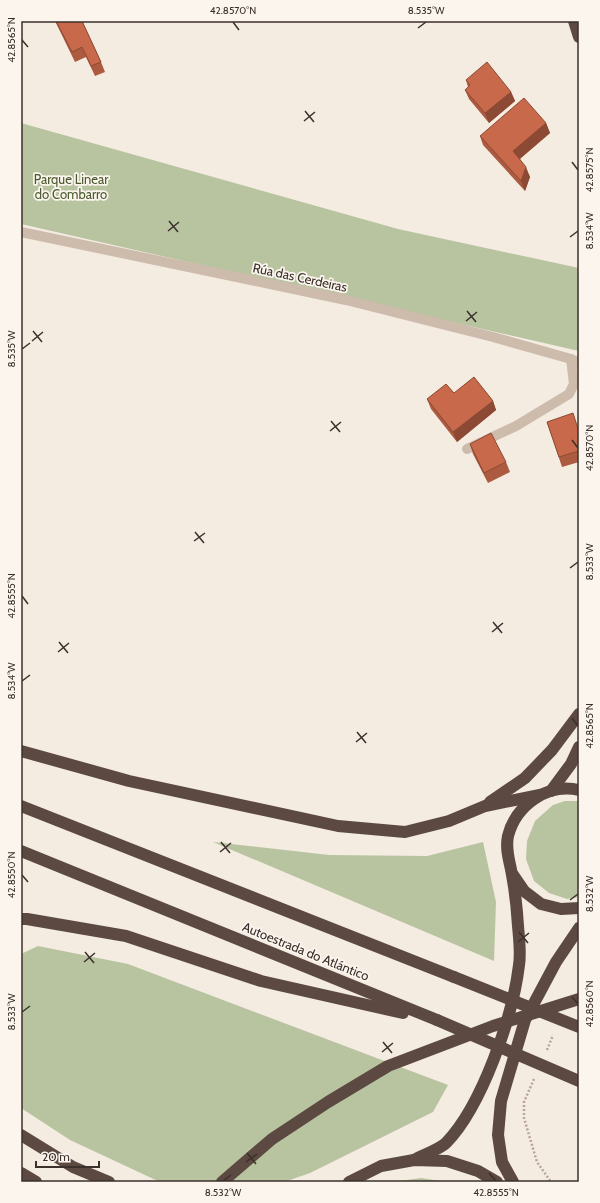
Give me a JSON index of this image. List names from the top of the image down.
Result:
{
  "streets": {
    "highway": ["Autoestrada do Atlántico"],
    "street": ["Rúa das Cerdeiras"]
  },
  "parks": ["Parque Linear do Combarro"],
  "scale_bar": "20 m",
  "coordinates": [
    "42.8570°N",
    "8.535°W",
    "42.8565°N",
    "42.8575°N",
    "8.534°W",
    "8.533°W",
    "42.8555°N",
    "42.8550°N",
    "8.532°W",
    "42.8560°N"
  ]
}
